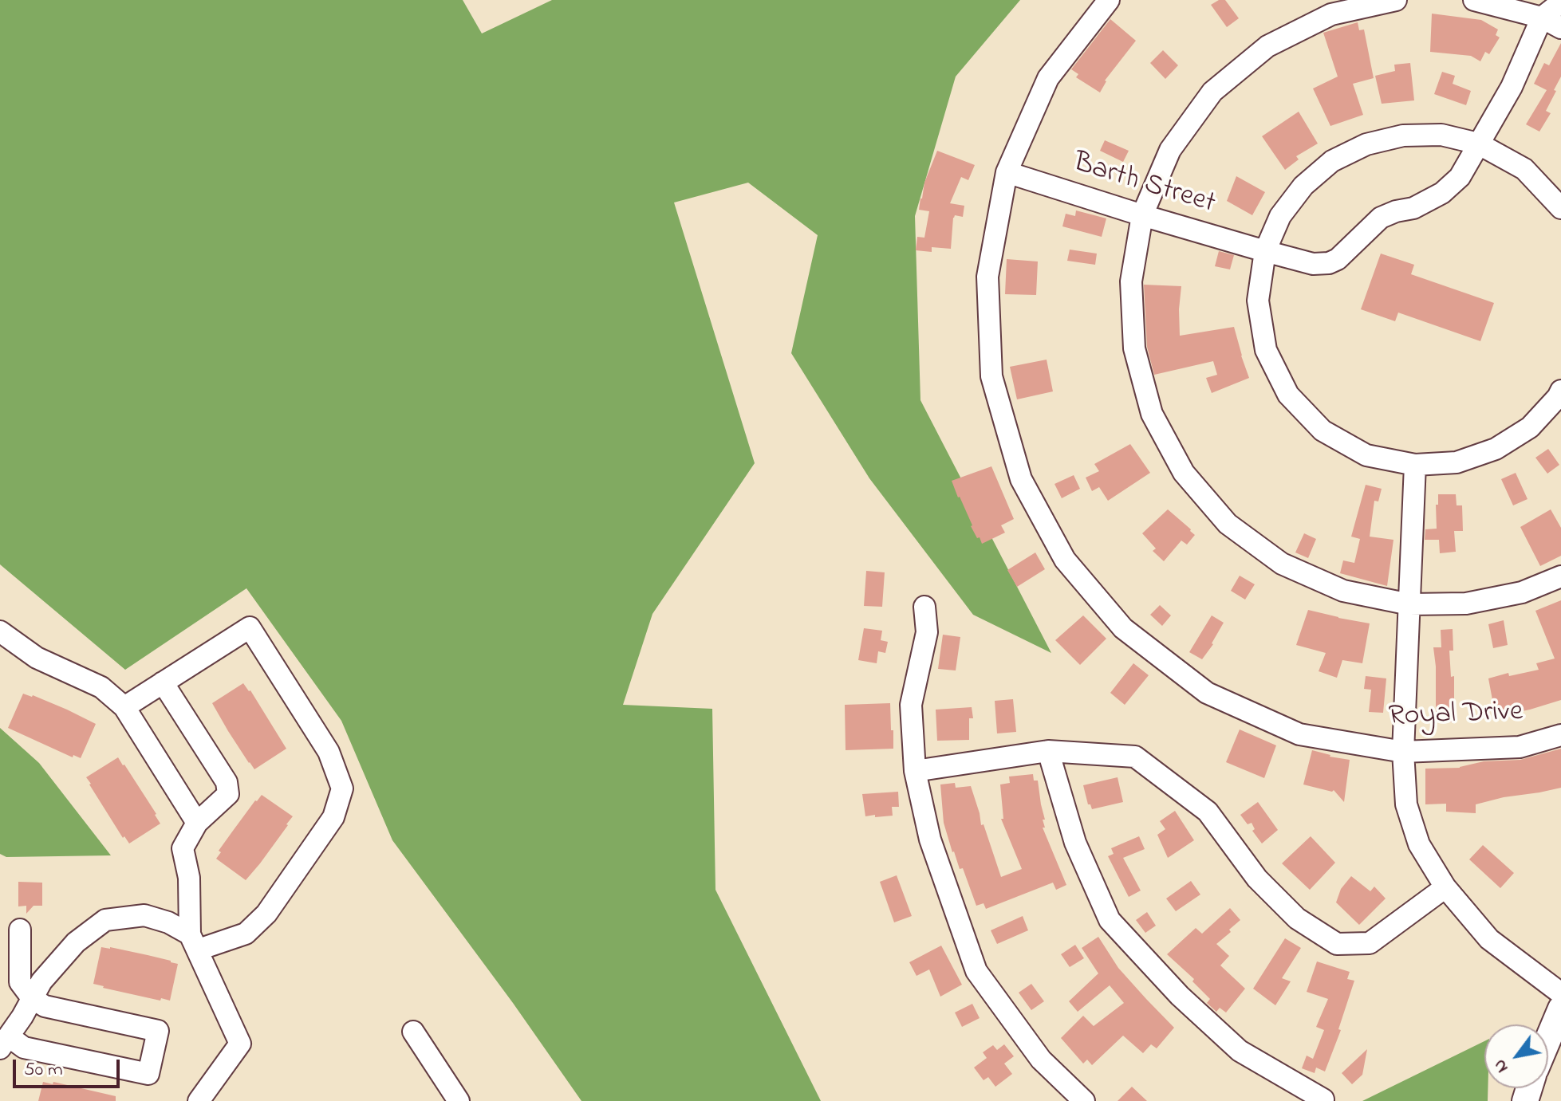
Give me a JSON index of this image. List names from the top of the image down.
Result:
{
  "streets": {
    "street": ["Barth Street", "Royal Drive"]
  },
  "crossings": [
    ["Barth Street", "Royal Drive"]
  ],
  "scale_bar": "50 m",
  "north": "bottom left"
}
